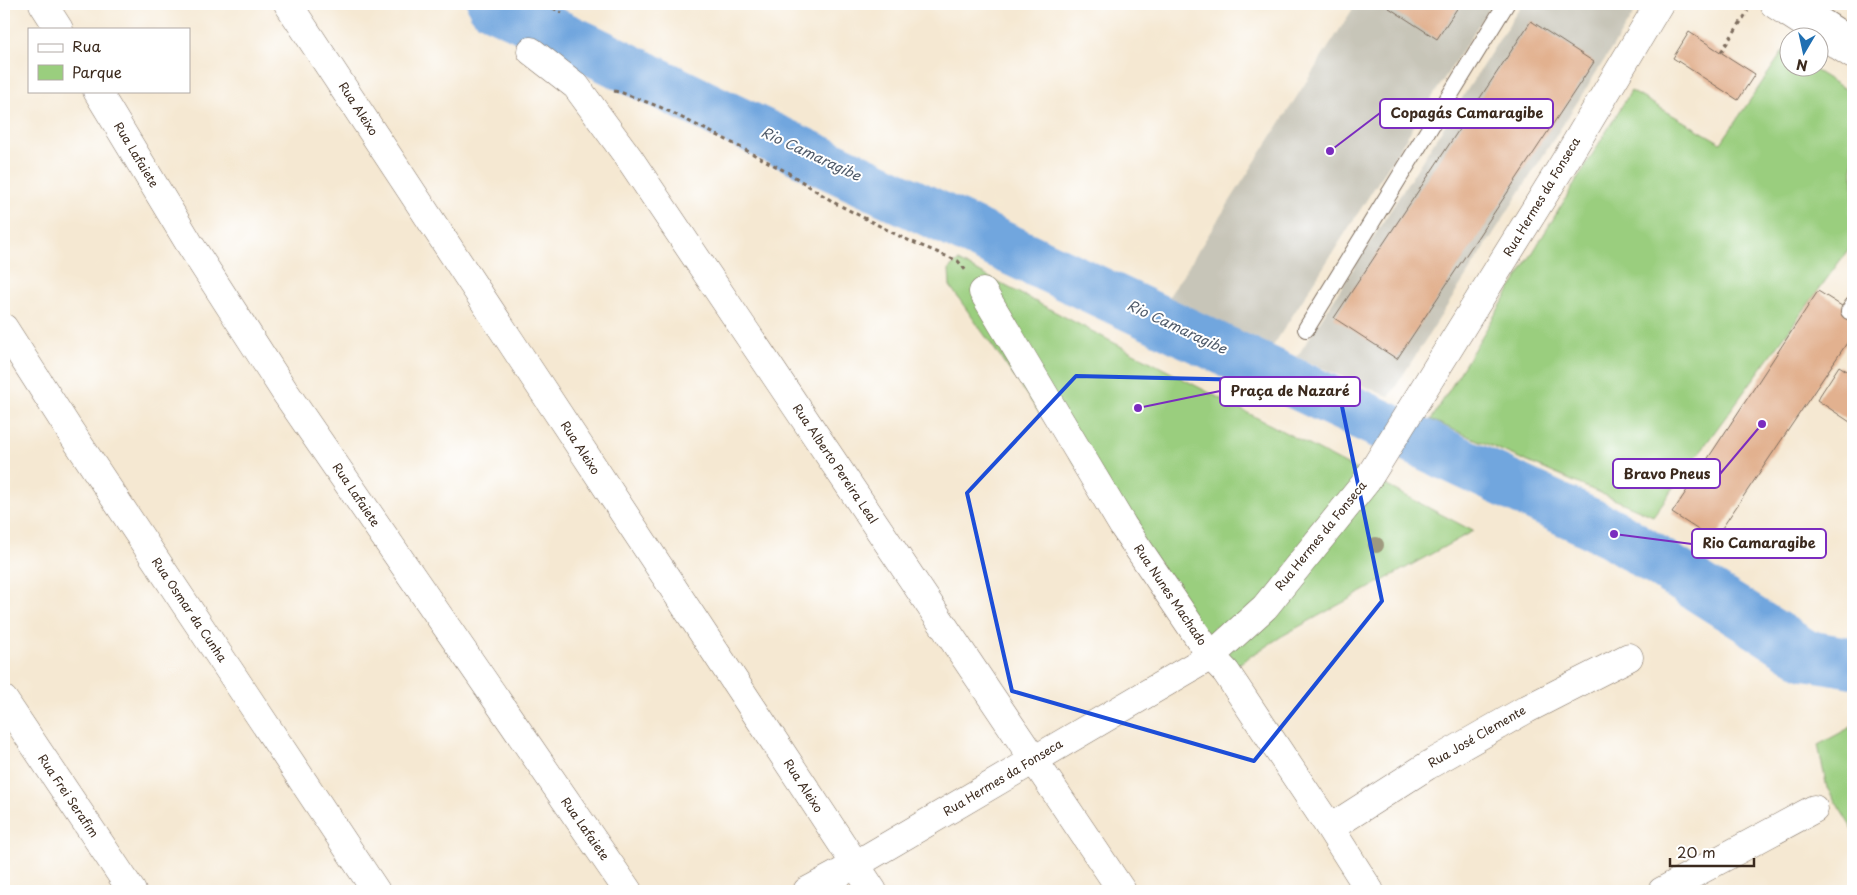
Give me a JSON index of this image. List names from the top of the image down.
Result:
{
  "streets": {
    "street": [
      "Rua Aleixo",
      "Rua Lafaiete",
      "Rua Hermes da Fonseca",
      "Rua Alberto Pereira Leal",
      "Rua Nunes Machado",
      "Rua Osmar da Cunha",
      "Rua José Clemente",
      "Rua Frei Serafim"
    ]
  },
  "crossings": [
    ["Rua Aleixo", "Rua Hermes da Fonseca"],
    ["Rua Hermes da Fonseca", "Rua Alberto Pereira Leal"],
    ["Rua Hermes da Fonseca", "Rua Nunes Machado"],
    ["Rua Nunes Machado", "Rua José Clemente"]
  ],
  "water": ["Rio Camaragibe"],
  "places": [
    "Copagás Camaragibe",
    "Praça de Nazaré",
    "Bravo Pneus",
    "Rio Camaragibe"
  ],
  "legend": ["Rua", "Parque"],
  "scale_bar": "20 m",
  "north": "bottom"
}
